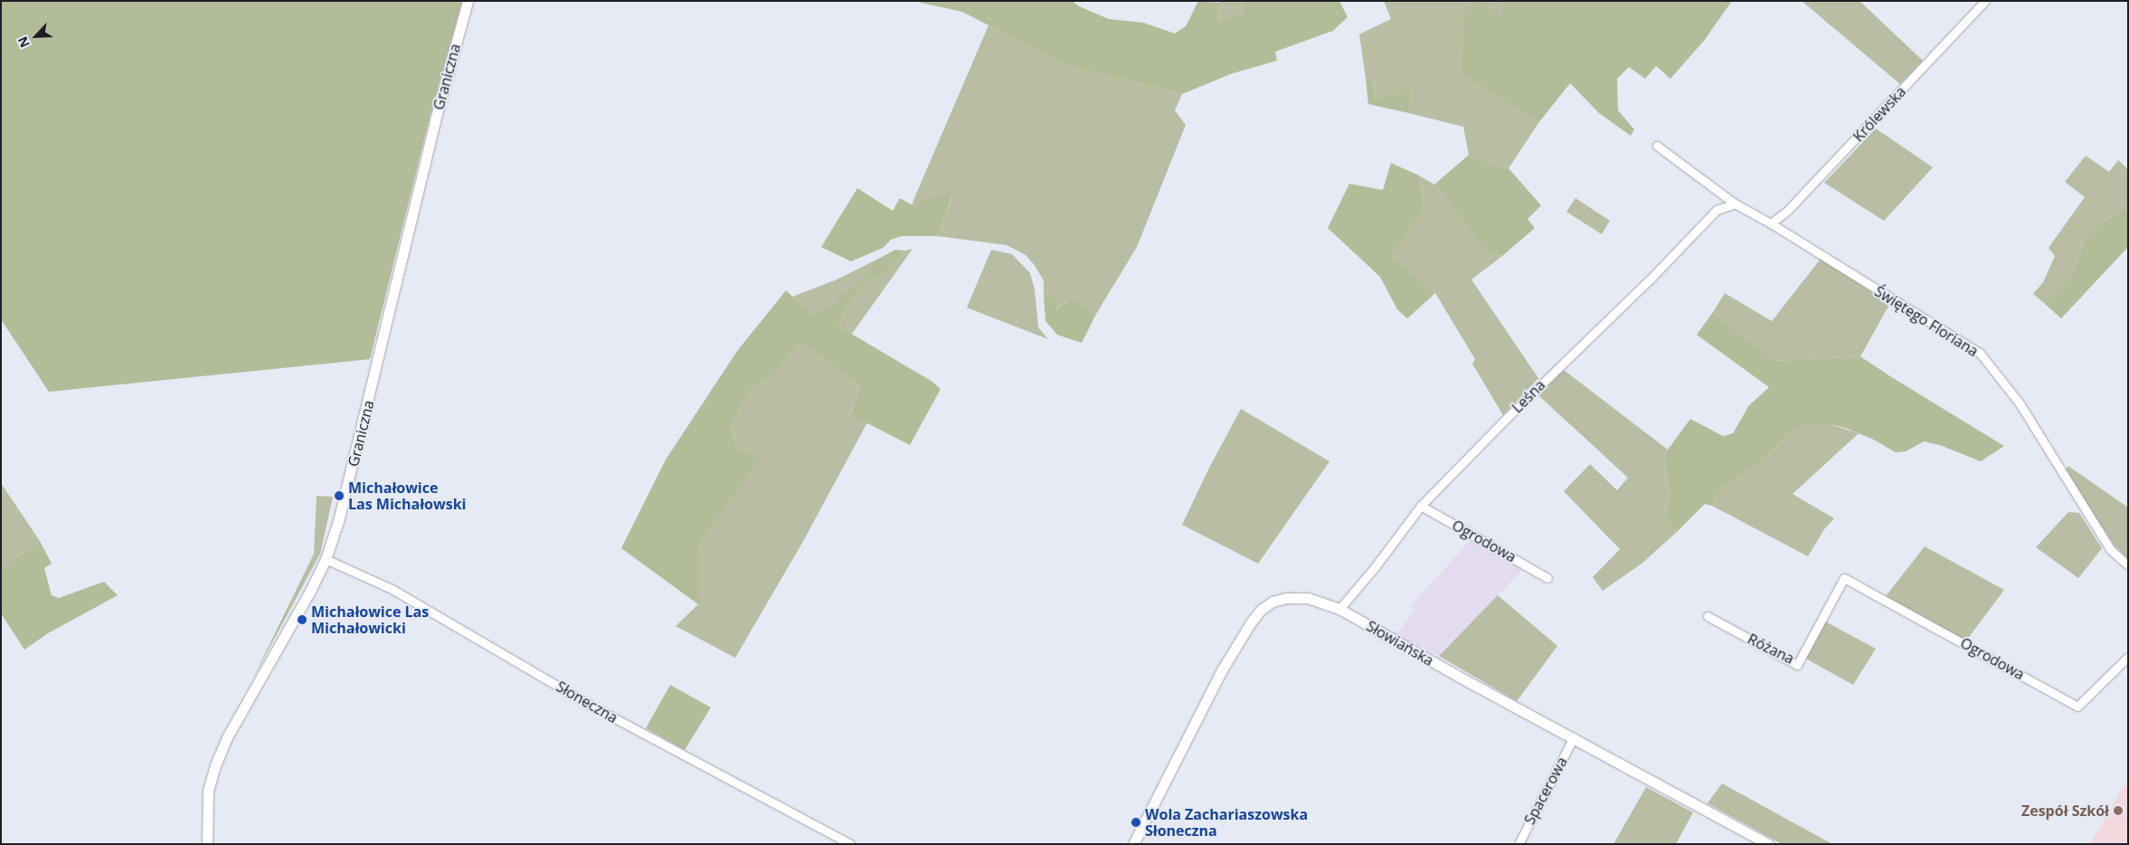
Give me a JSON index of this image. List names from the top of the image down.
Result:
{
  "streets": {
    "street": [
      "Graniczna",
      "Królewska",
      "Świętego Floriana",
      "Leśna",
      "Ogrodowa",
      "Słowiańska",
      "Różana",
      "Słoneczna",
      "Spacerowa"
    ]
  },
  "crossings": [
    ["Graniczna", "Słoneczna"],
    ["Królewska", "Świętego Floriana"],
    ["Świętego Floriana", "Leśna"],
    ["Leśna", "Ogrodowa"],
    ["Leśna", "Słowiańska"],
    ["Ogrodowa", "Różana"],
    ["Słowiańska", "Spacerowa"]
  ],
  "places": [
    "Michałowice Las Michałowski",
    "Michałowice Las Michałowicki",
    "Zespół Szkół",
    "Wola Zachariaszowska Słoneczna"
  ],
  "north": "bottom left"
}
